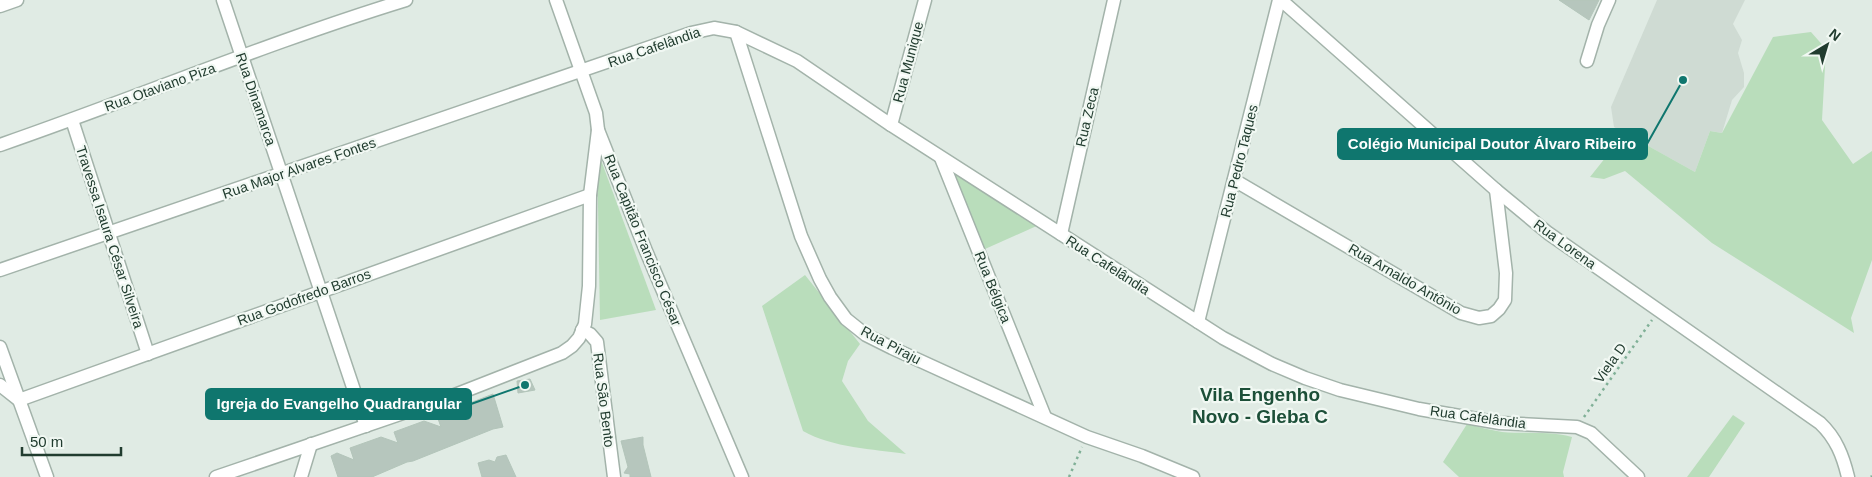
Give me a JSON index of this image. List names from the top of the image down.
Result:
{
  "streets": {
    "street": [
      "Rua Cafelândia",
      "Rua Munique",
      "Rua Otaviano Piza",
      "Rua Dinamarca",
      "Rua Zeca",
      "Rua Pedro Taques",
      "Rua Major Alvares Fontes",
      "Travessa Isaura César Silveira",
      "Rua Capitão Francisco César",
      "Rua Lorena",
      "Rua Arnaldo Antônio",
      "Rua Bélgica",
      "Rua Godofredo Barros",
      "Rua Piraju",
      "Rua São Bento"
    ],
    "path": ["Viela D"]
  },
  "crossings": [
    ["Rua Cafelândia", "Rua Munique"],
    ["Rua Cafelândia", "Rua Zeca"],
    ["Rua Cafelândia", "Rua Pedro Taques"],
    ["Rua Cafelândia", "Rua Major Alvares Fontes"],
    ["Rua Cafelândia", "Rua Bélgica"],
    ["Rua Cafelândia", "Rua Piraju"],
    ["Rua Cafelândia", "Viela D"],
    ["Rua Otaviano Piza", "Rua Dinamarca"],
    ["Rua Otaviano Piza", "Travessa Isaura César Silveira"],
    ["Rua Dinamarca", "Rua Major Alvares Fontes"],
    ["Rua Dinamarca", "Rua Godofredo Barros"],
    ["Rua Pedro Taques", "Rua Lorena"],
    ["Rua Pedro Taques", "Rua Arnaldo Antônio"],
    ["Rua Major Alvares Fontes", "Travessa Isaura César Silveira"],
    ["Rua Major Alvares Fontes", "Rua Capitão Francisco César"],
    ["Travessa Isaura César Silveira", "Rua Godofredo Barros"],
    ["Rua Lorena", "Rua Arnaldo Antônio"],
    ["Rua Lorena", "Viela D"],
    ["Rua Bélgica", "Rua Piraju"]
  ],
  "districts": ["Vila Engenho Novo - Gleba C"],
  "places": ["Colégio Municipal Doutor Álvaro Ribeiro", "Igreja do Evangelho Quadrangular"],
  "scale_bar": "50 m",
  "north": "top right"
}
